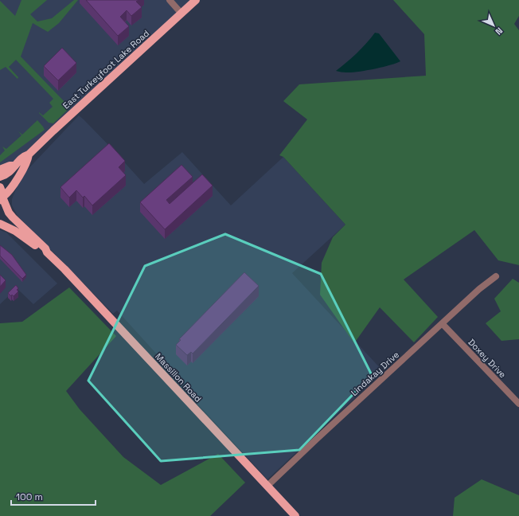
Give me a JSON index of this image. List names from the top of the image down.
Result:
{
  "streets": {
    "main road": ["East Turkeyfoot Lake Road", "Massillon Road"],
    "street": ["Doxey Drive", "Lindakay Drive"]
  },
  "crossings": [
    ["East Turkeyfoot Lake Road", "Massillon Road"],
    ["Doxey Drive", "Lindakay Drive"],
    ["Lindakay Drive", "Massillon Road"]
  ],
  "scale_bar": "100 m",
  "north": "bottom right"
}
